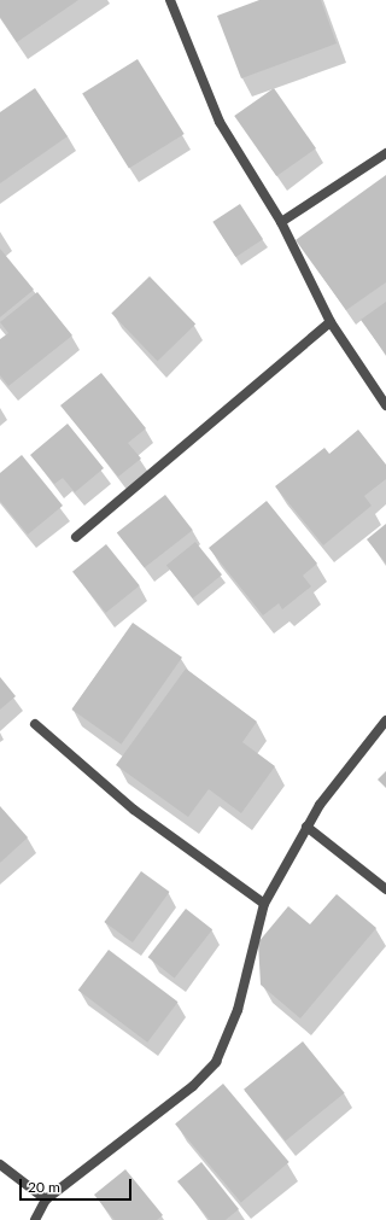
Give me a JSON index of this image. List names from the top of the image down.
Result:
{
  "scale_bar": "20 m"
}
